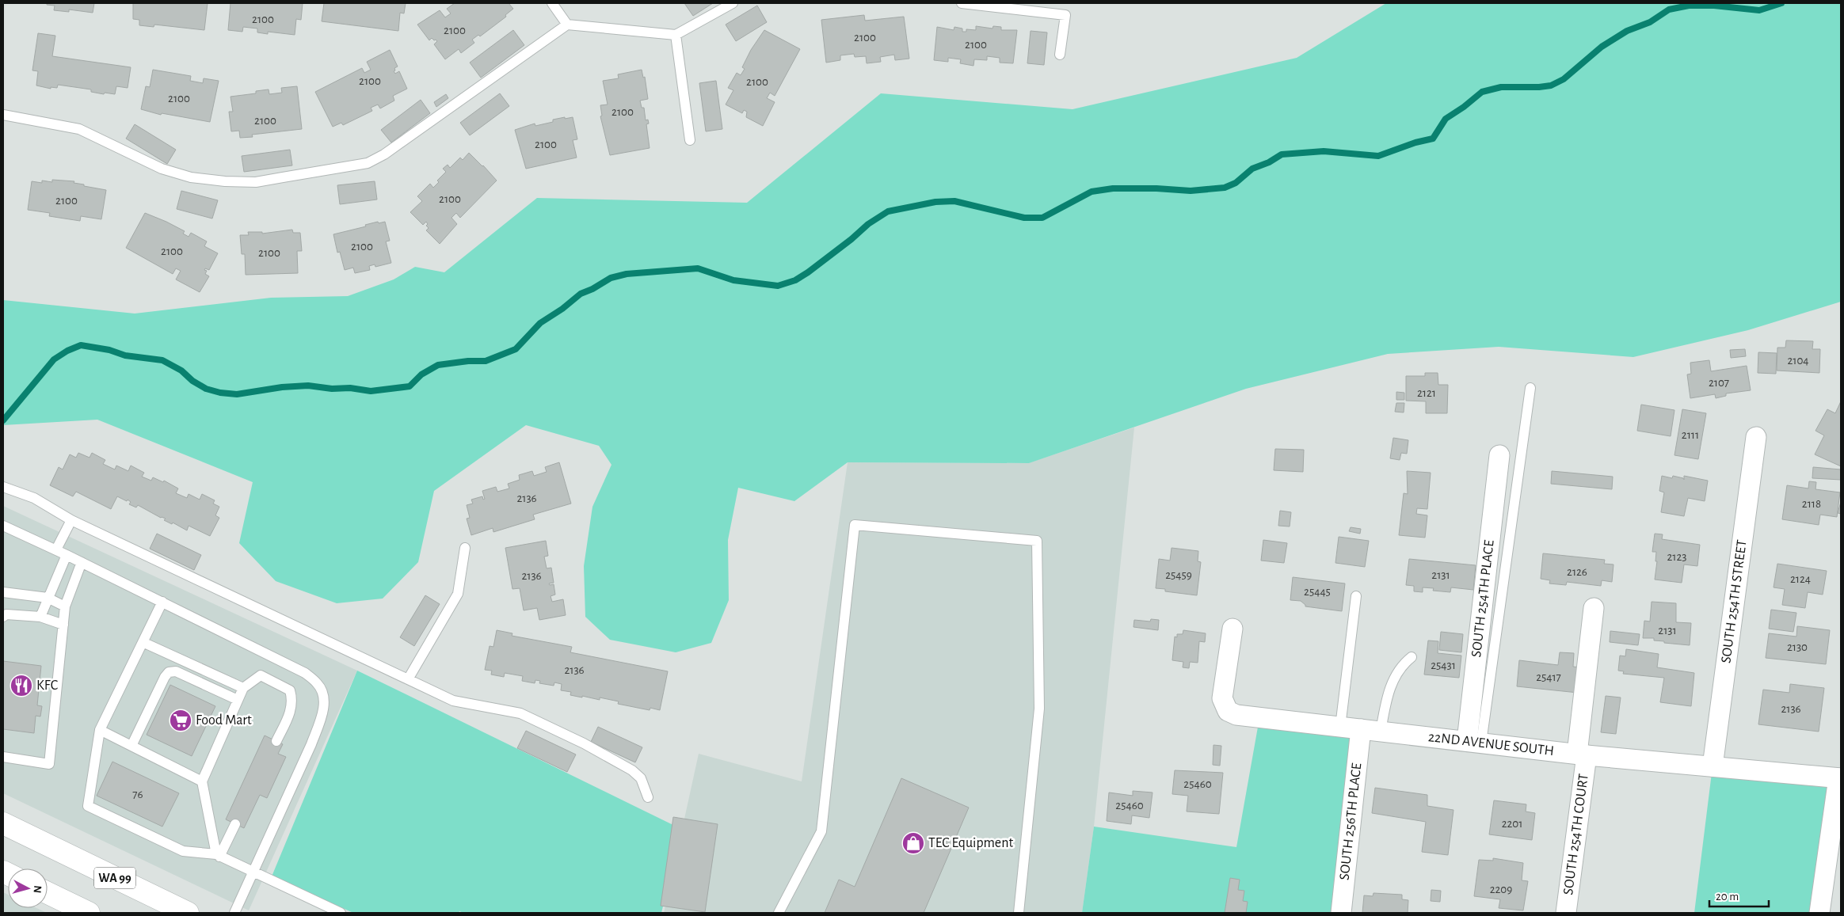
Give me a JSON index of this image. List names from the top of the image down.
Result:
{
  "streets": {
    "main road": ["WA 99"],
    "street": [
      "SOUTH 254TH PLACE",
      "SOUTH 254TH STREET",
      "22ND AVENUE SOUTH",
      "SOUTH 256TH PLACE",
      "SOUTH 254TH COURT"
    ]
  },
  "crossings": [
    ["SOUTH 254TH PLACE", "22ND AVENUE SOUTH"],
    ["SOUTH 254TH STREET", "22ND AVENUE SOUTH"],
    ["22ND AVENUE SOUTH", "SOUTH 256TH PLACE"],
    ["22ND AVENUE SOUTH", "SOUTH 254TH COURT"]
  ],
  "places": {
    "restaurant": ["KFC"],
    "supermarket": ["Food Mart"],
    "shop": ["TEC Equipment"]
  },
  "house_numbers": [
    "2100",
    "2100",
    "2100",
    "2100",
    "2100",
    "2100",
    "2100",
    "2100",
    "2100",
    "2100",
    "2100",
    "2100",
    "2100",
    "2100",
    "2100",
    "2104",
    "2107",
    "2121",
    "2111",
    "2136",
    "2118",
    "2123",
    "2126",
    "25459",
    "2131",
    "2136",
    "2124",
    "25445",
    "2131",
    "2130",
    "25431",
    "2136",
    "25417",
    "2136",
    "25460",
    "76",
    "25460",
    "2201",
    "2209"
  ],
  "scale_bar": "20 m",
  "north": "right"
}
